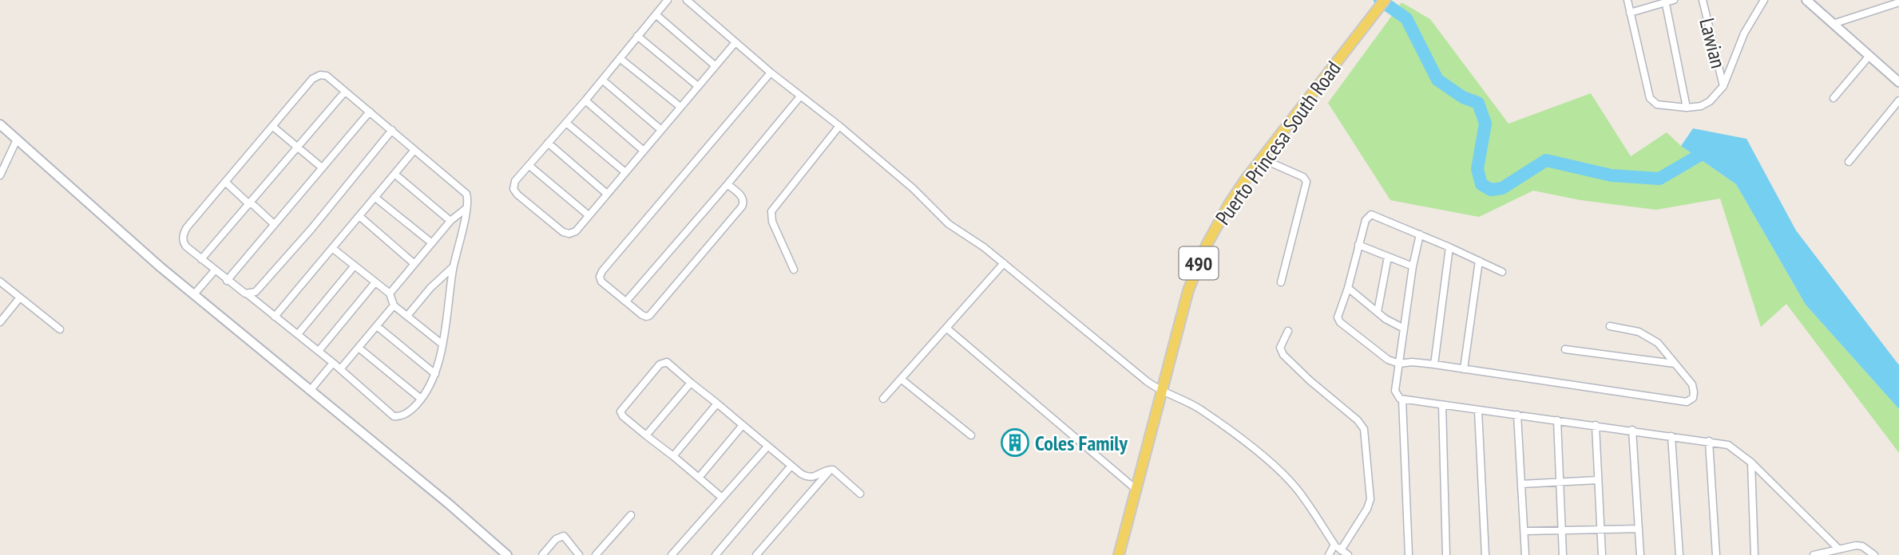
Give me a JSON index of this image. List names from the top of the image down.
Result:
{
  "streets": {
    "main road": ["Puerto Princesa South Road", "490"],
    "street": ["Lawian"]
  },
  "places": {
    "building": ["Coles Family"]
  }
}
